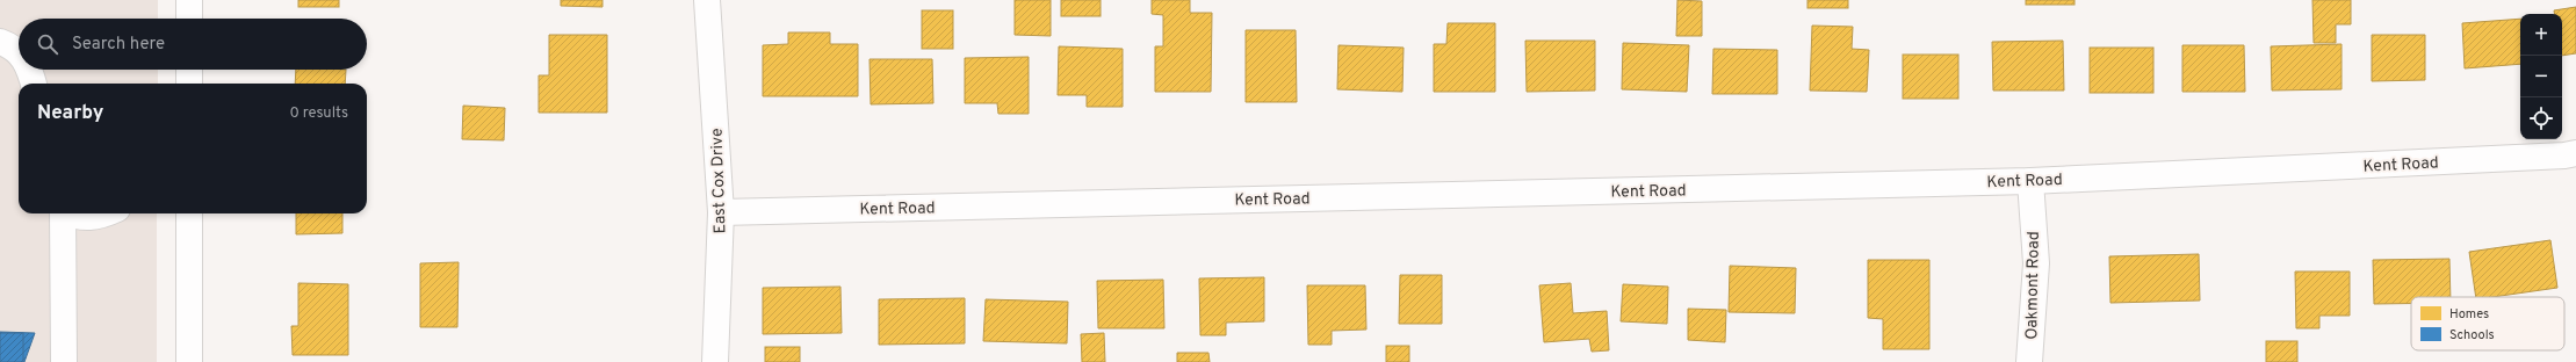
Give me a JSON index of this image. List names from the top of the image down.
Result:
{
  "streets": {
    "street": ["Kent Road", "East Cox Drive", "Oakmont Road"]
  },
  "crossings": [
    ["Kent Road", "East Cox Drive"],
    ["Kent Road", "Oakmont Road"]
  ],
  "legend": ["Homes", "Schools"],
  "page": {
    "map_buttons": ["+", "−"],
    "search": "Search here",
    "heading": ["Nearby", "0 results"]
  }
}
